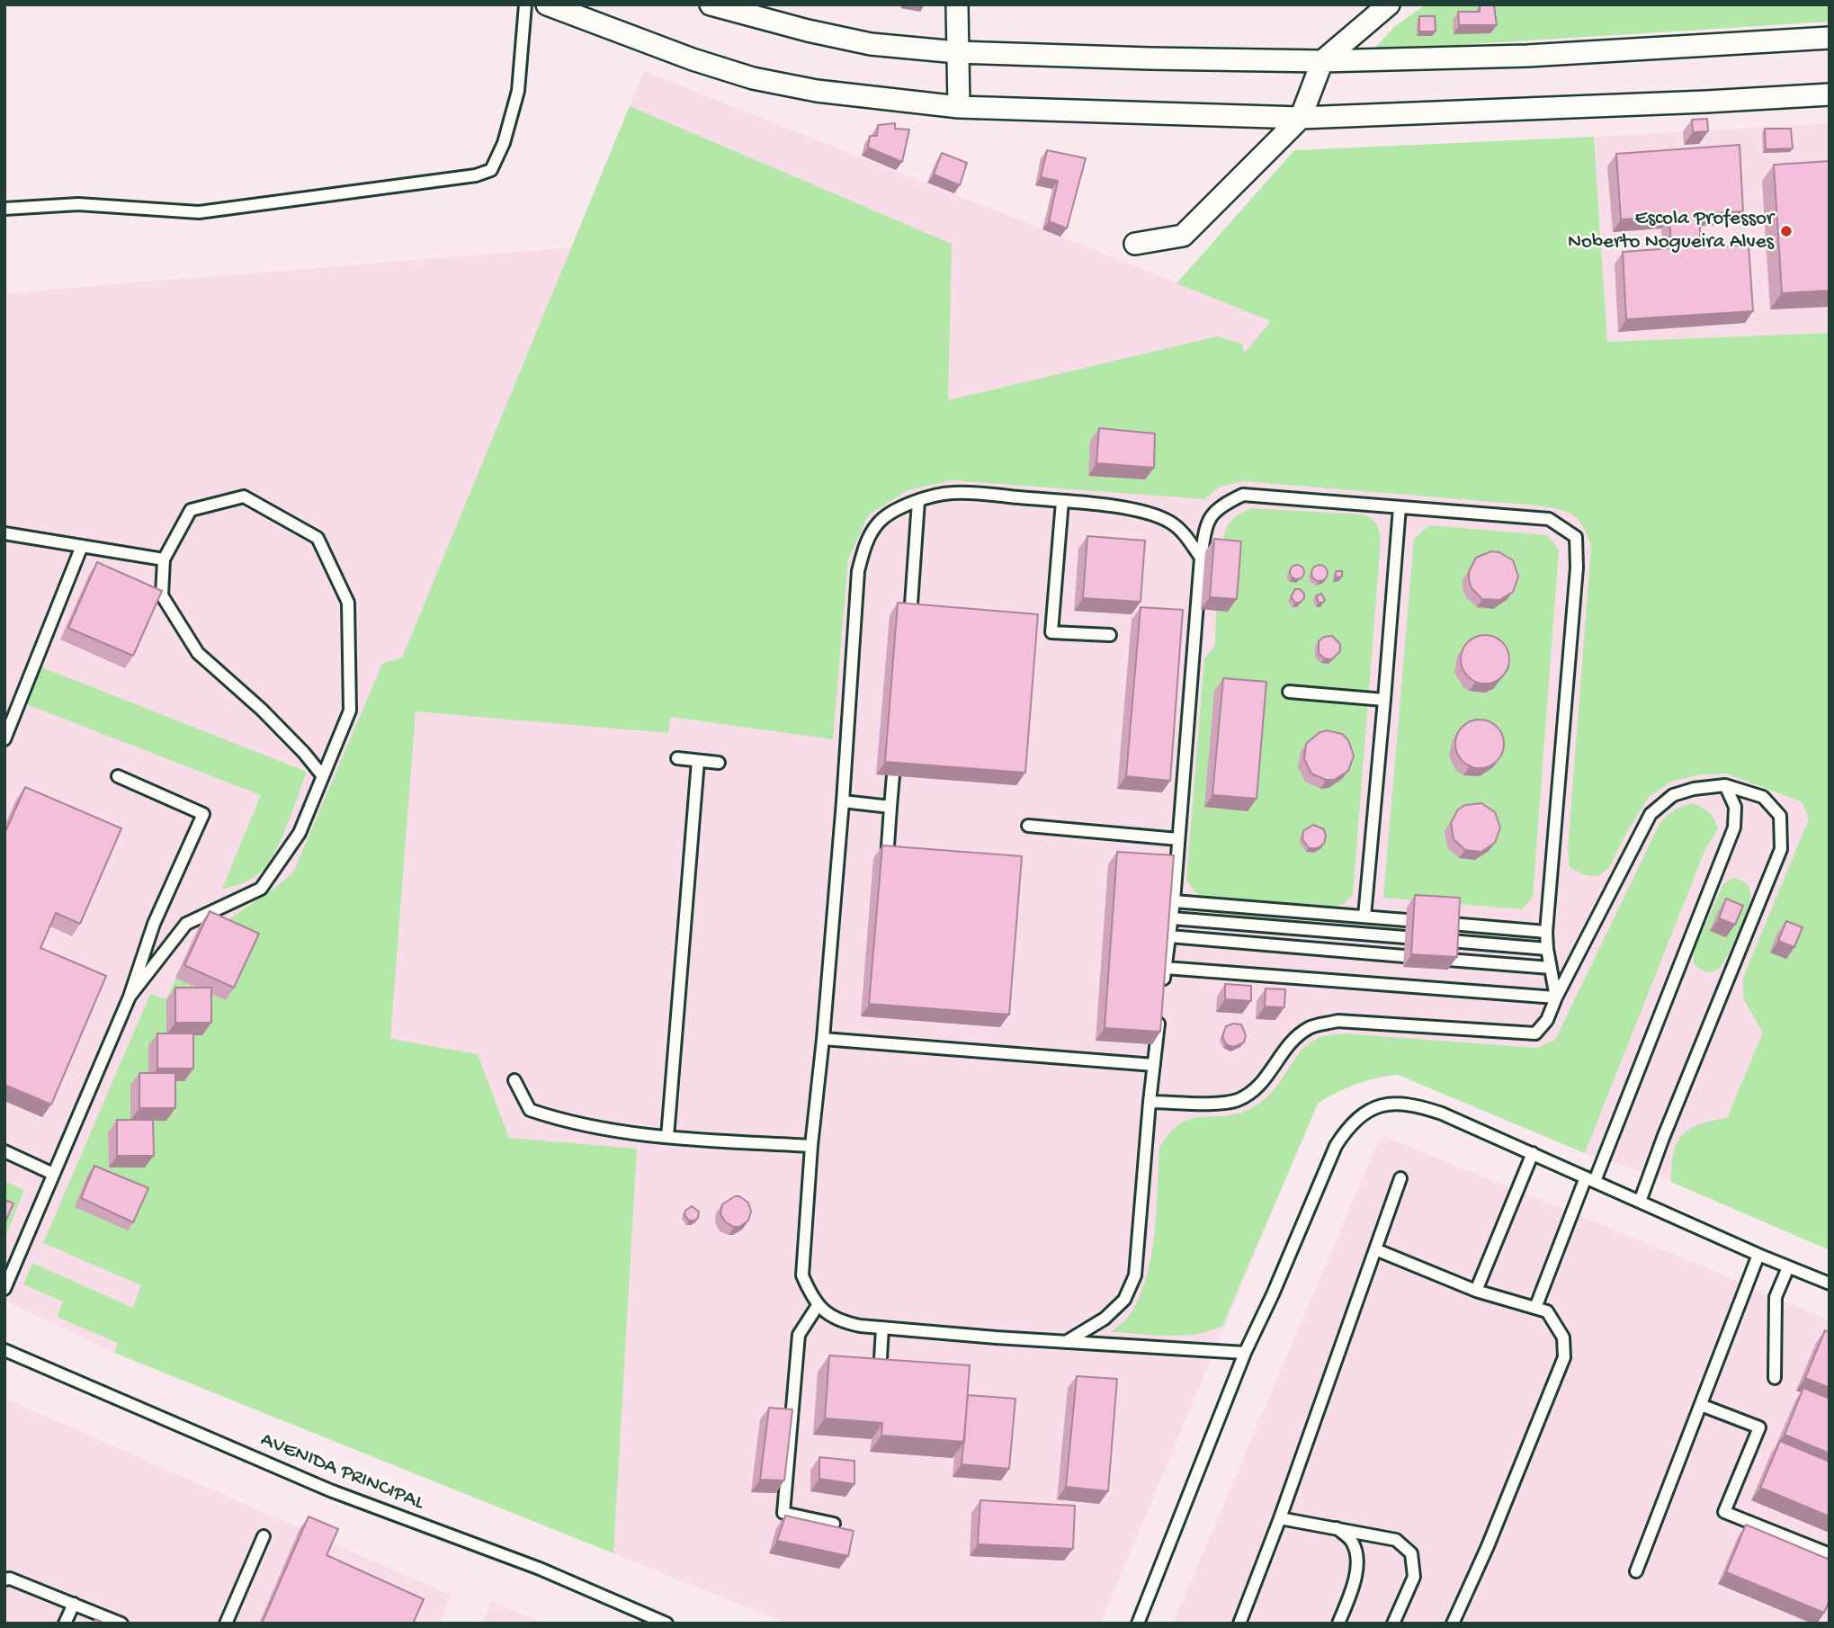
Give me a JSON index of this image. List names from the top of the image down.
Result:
{
  "streets": {
    "lane": ["AVENIDA PRINCIPAL"]
  },
  "places": ["Escola Professor Noberto Nogueira Alves"]
}
